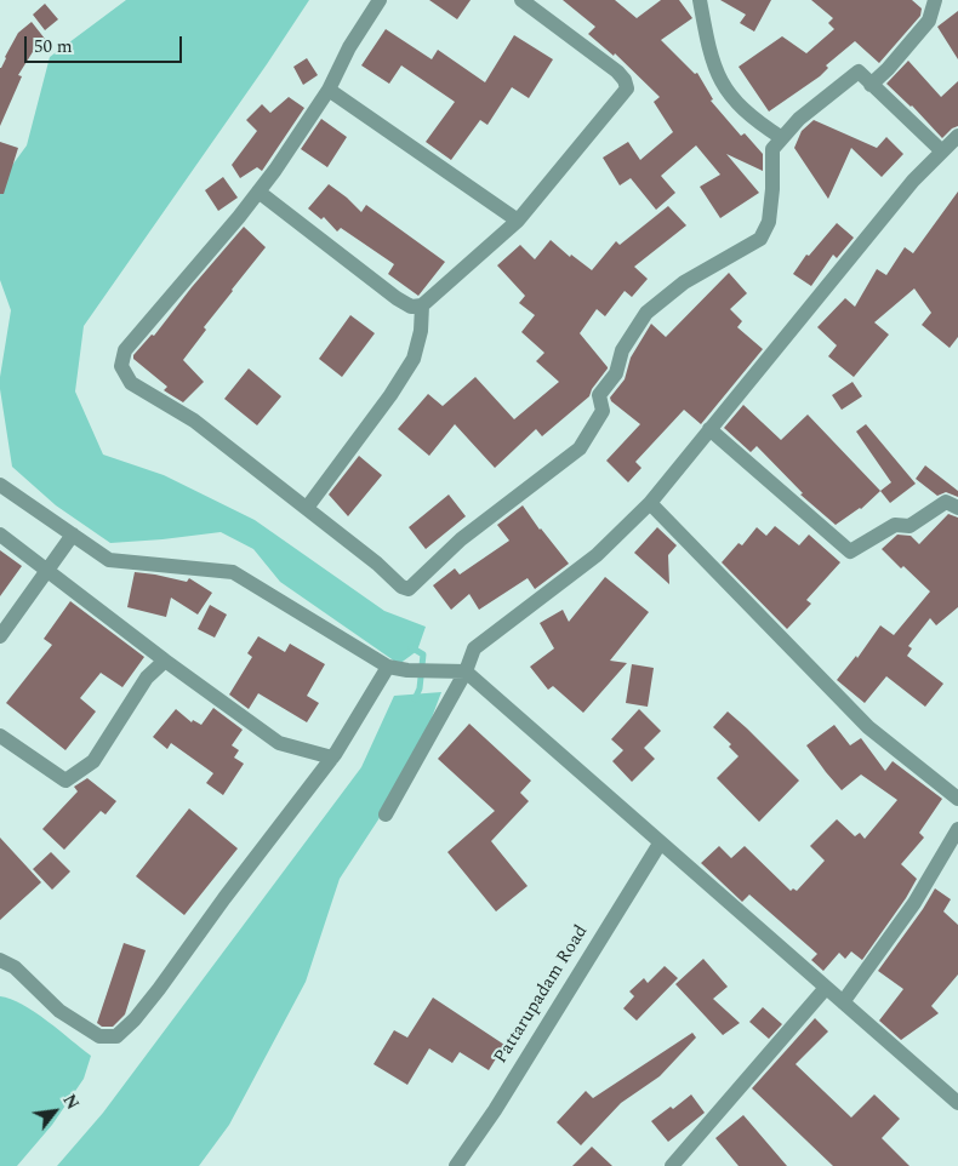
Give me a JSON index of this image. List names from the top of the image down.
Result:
{
  "streets": {
    "street": ["Pattarupadam Road"]
  },
  "scale_bar": "50 m",
  "north": "top right"
}
